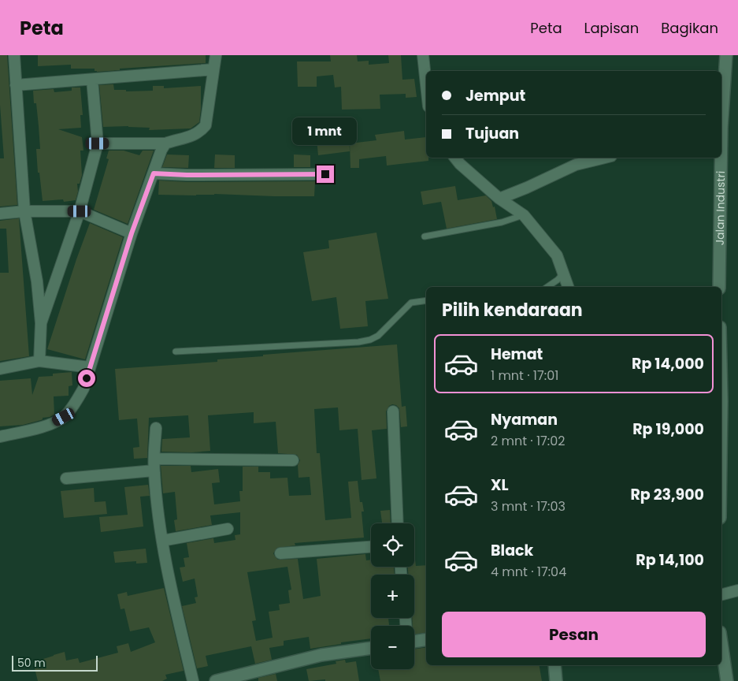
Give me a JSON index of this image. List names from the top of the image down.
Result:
{
  "streets": {
    "street": ["Jalan Industri"]
  },
  "scale_bar": "50 m",
  "page": {
    "header": "Peta",
    "nav": ["Peta", "Lapisan", "Bagikan"],
    "banner": ["Jemput", "Tujuan"],
    "bubble": "1 mnt",
    "heading": "Pilih kendaraan",
    "list": [
      {
        "name": "Hemat",
        "note": "1 mnt · 17:01",
        "value": "Rp 14,000"
      },
      {
        "name": "Nyaman",
        "note": "2 mnt · 17:02",
        "value": "Rp 19,000"
      },
      {
        "name": "XL",
        "note": "3 mnt · 17:03",
        "value": "Rp 23,900"
      },
      {
        "name": "Black",
        "note": "4 mnt · 17:04",
        "value": "Rp 14,100"
      }
    ],
    "map_buttons": ["+", "−"],
    "buttons": "Pesan",
    "scale": "50 m"
  }
}
